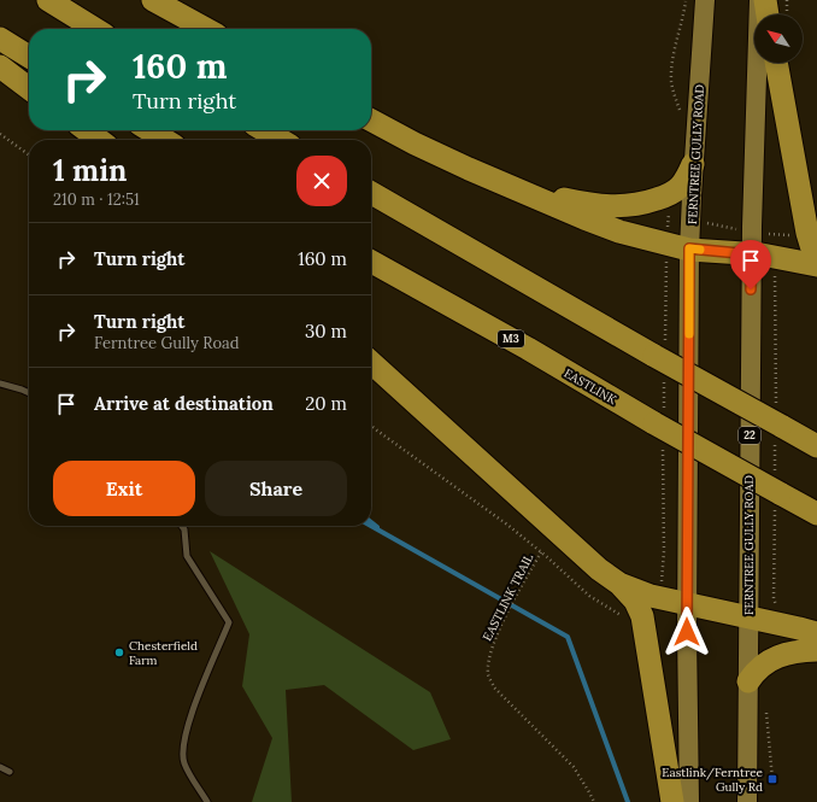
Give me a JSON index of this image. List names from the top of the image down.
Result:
{
  "streets": {
    "highway": ["M3", "EASTLINK"],
    "main road": ["FERNTREE GULLY ROAD", "22"],
    "path": ["EASTLINK TRAIL"]
  },
  "places": {
    "other": ["Chesterfield Farm"],
    "transit": ["Eastlink/Ferntree Gully Rd"]
  },
  "north": "top left",
  "page": {
    "turn": ["160 m", "Turn right"],
    "heading": ["1 min", "210 m · 12:51"],
    "list": [
      {
        "name": "Turn right",
        "value": "160 m"
      },
      {
        "name": "Turn right",
        "note": "Ferntree Gully Road",
        "value": "30 m"
      },
      {
        "name": "Arrive at destination",
        "value": "20 m"
      }
    ],
    "buttons": ["Exit", "Share"]
  }
}
